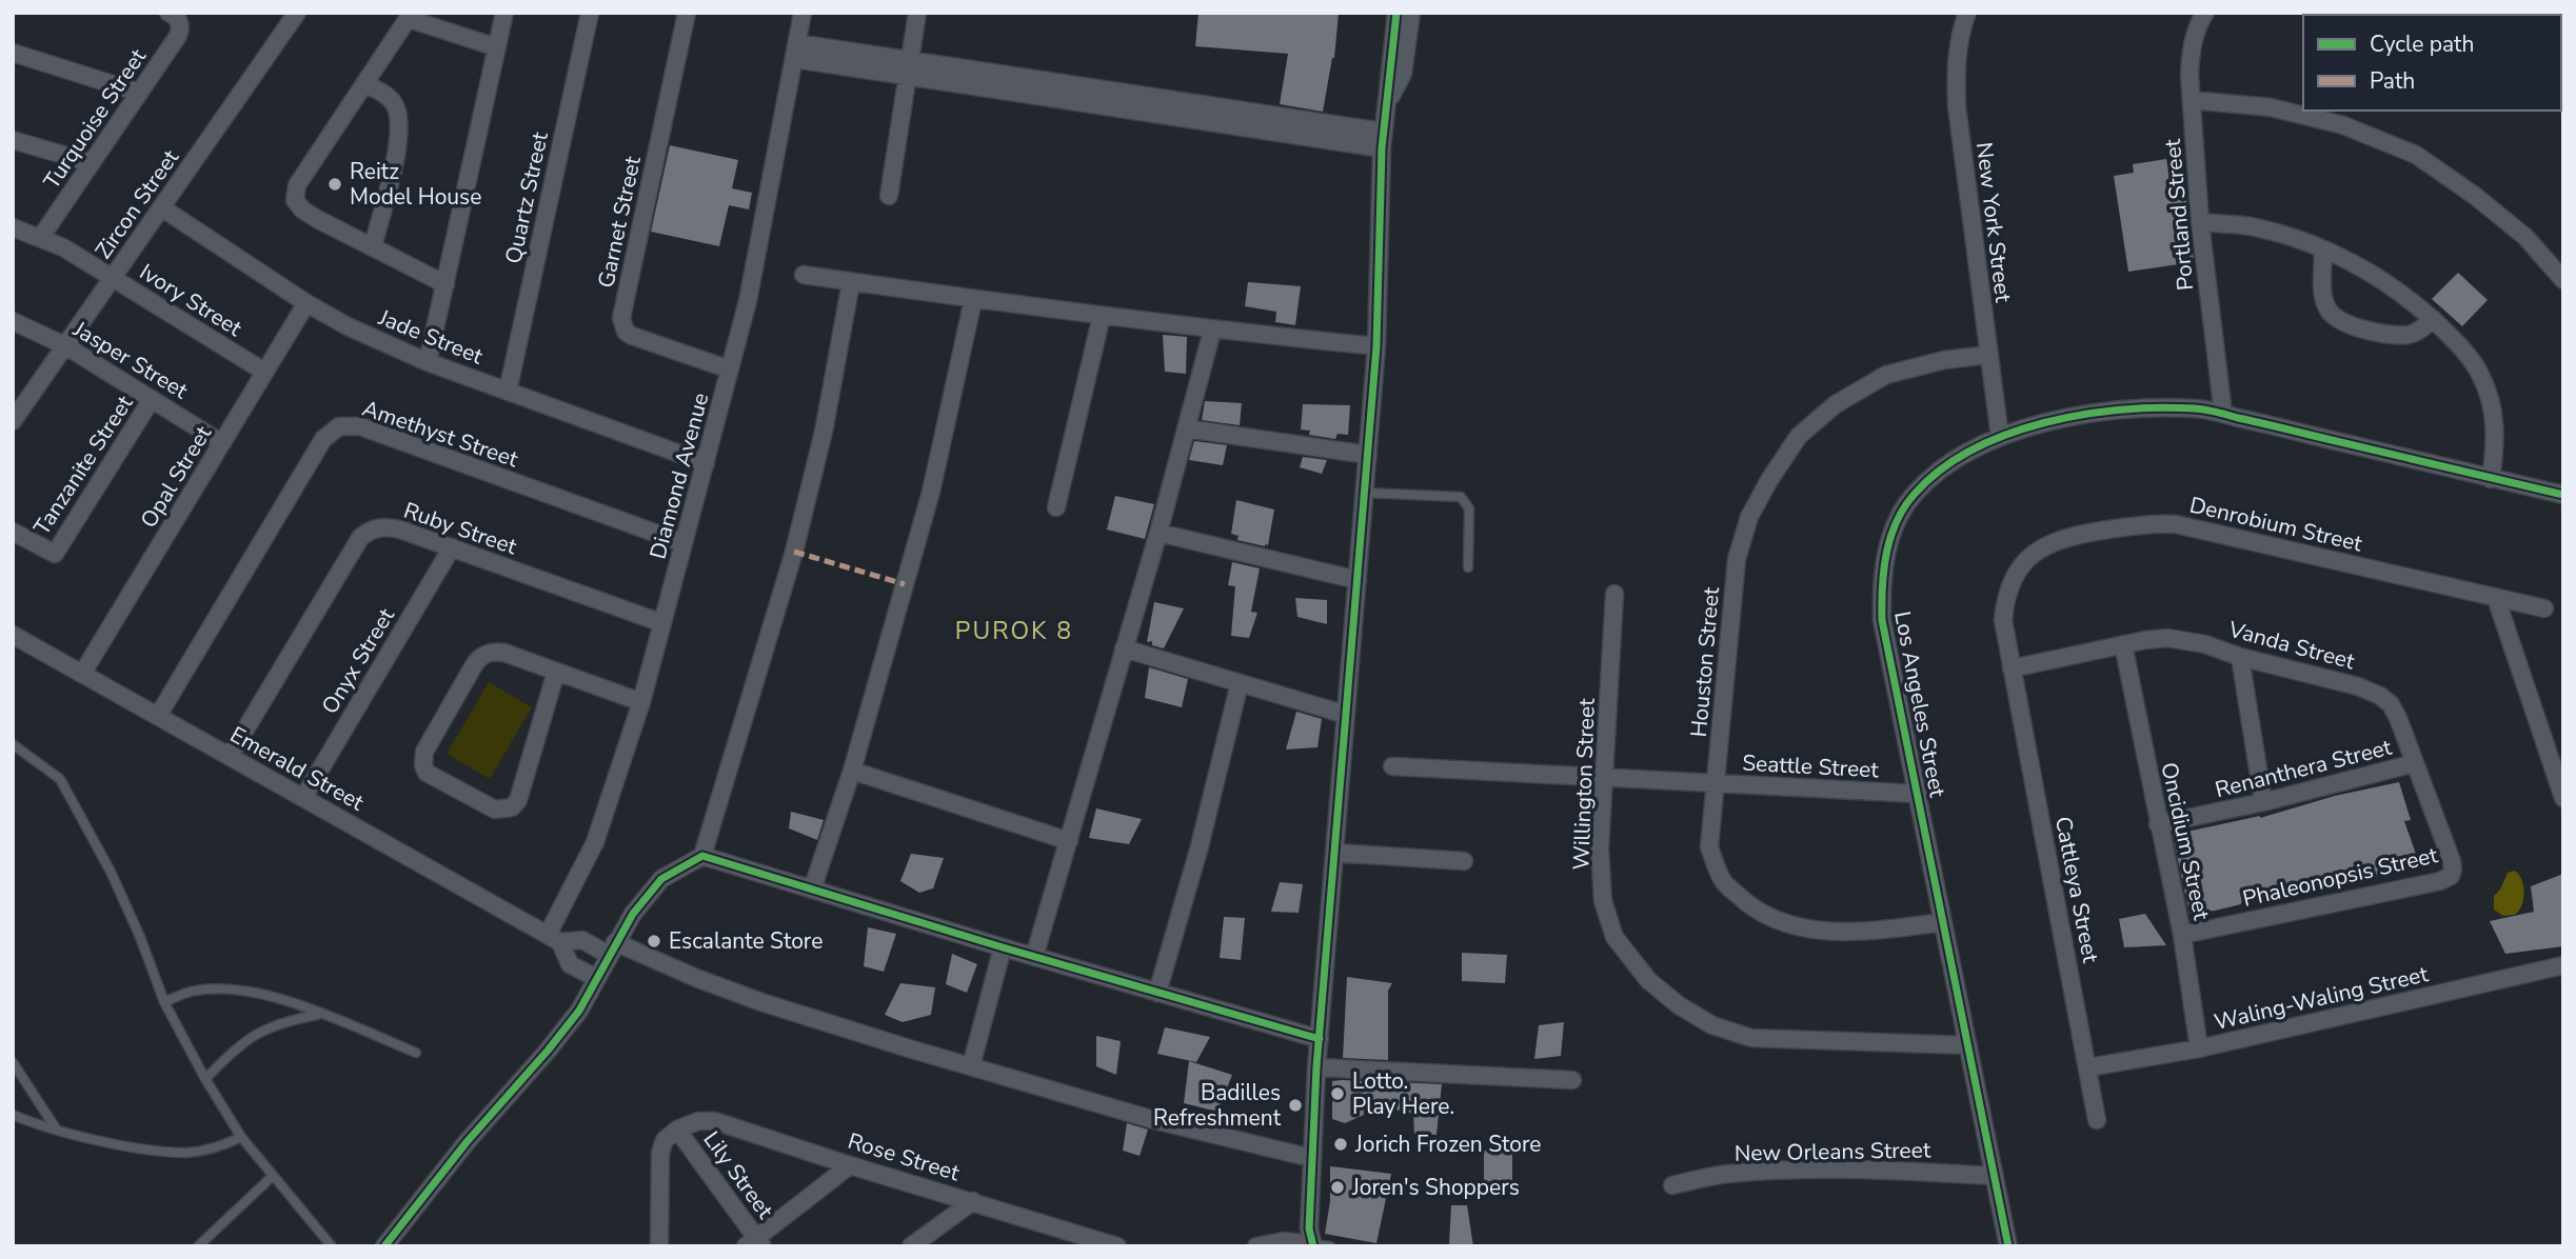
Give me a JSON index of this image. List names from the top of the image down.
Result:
{
  "streets": {
    "street": [
      "Turquoise Street",
      "Quartz Street",
      "Zircon Street",
      "Portland Street",
      "Garnet Street",
      "New York Street",
      "Ivory Street",
      "Jade Street",
      "Jasper Street",
      "Amethyst Street",
      "Tanzanite Street",
      "Diamond Avenue",
      "Opal Street",
      "Denrobium Street",
      "Ruby Street",
      "Vanda Street",
      "Onyx Street",
      "Houston Street",
      "Los Angeles Street",
      "Seattle Street",
      "Emerald Street",
      "Renanthera Street",
      "Willington Street",
      "Oncidium Street",
      "Phaleonopsis Street",
      "Cattleya Street",
      "Waling-Waling Street",
      "New Orleans Street",
      "Rose Street",
      "Lily Street"
    ]
  },
  "crossings": [
    ["Turquoise Street", "Ivory Street"],
    ["Quartz Street", "Jade Street"],
    ["Zircon Street", "Ivory Street"],
    ["Zircon Street", "Jade Street"],
    ["Zircon Street", "Jasper Street"],
    ["Portland Street", "Los Angeles Street"],
    ["Garnet Street", "Diamond Avenue"],
    ["New York Street", "Houston Street"],
    ["New York Street", "Los Angeles Street"],
    ["Ivory Street", "Opal Street"],
    ["Jade Street", "Diamond Avenue"],
    ["Jade Street", "Opal Street"],
    ["Jasper Street", "Tanzanite Street"],
    ["Jasper Street", "Opal Street"],
    ["Amethyst Street", "Diamond Avenue"],
    ["Amethyst Street", "Emerald Street"],
    ["Diamond Avenue", "Ruby Street"],
    ["Diamond Avenue", "Emerald Street"],
    ["Opal Street", "Emerald Street"],
    ["Denrobium Street", "Vanda Street"],
    ["Denrobium Street", "Cattleya Street"],
    ["Ruby Street", "Onyx Street"],
    ["Ruby Street", "Emerald Street"],
    ["Vanda Street", "Renanthera Street"],
    ["Vanda Street", "Oncidium Street"],
    ["Vanda Street", "Phaleonopsis Street"],
    ["Vanda Street", "Cattleya Street"],
    ["Onyx Street", "Emerald Street"],
    ["Houston Street", "Los Angeles Street"],
    ["Houston Street", "Seattle Street"],
    ["Los Angeles Street", "Seattle Street"],
    ["Los Angeles Street", "Willington Street"],
    ["Los Angeles Street", "New Orleans Street"],
    ["Seattle Street", "Willington Street"],
    ["Renanthera Street", "Oncidium Street"],
    ["Oncidium Street", "Phaleonopsis Street"],
    ["Oncidium Street", "Waling-Waling Street"],
    ["Cattleya Street", "Waling-Waling Street"],
    ["Rose Street", "Lily Street"]
  ],
  "districts": ["PUROK 8"],
  "places": [
    "Reitz Model House",
    "Escalante Store",
    "Lotto. Play Here.",
    "Badilles Refreshment",
    "Jorich Frozen Store",
    "Joren's Shoppers"
  ],
  "legend": ["Cycle path", "Path"]
}
